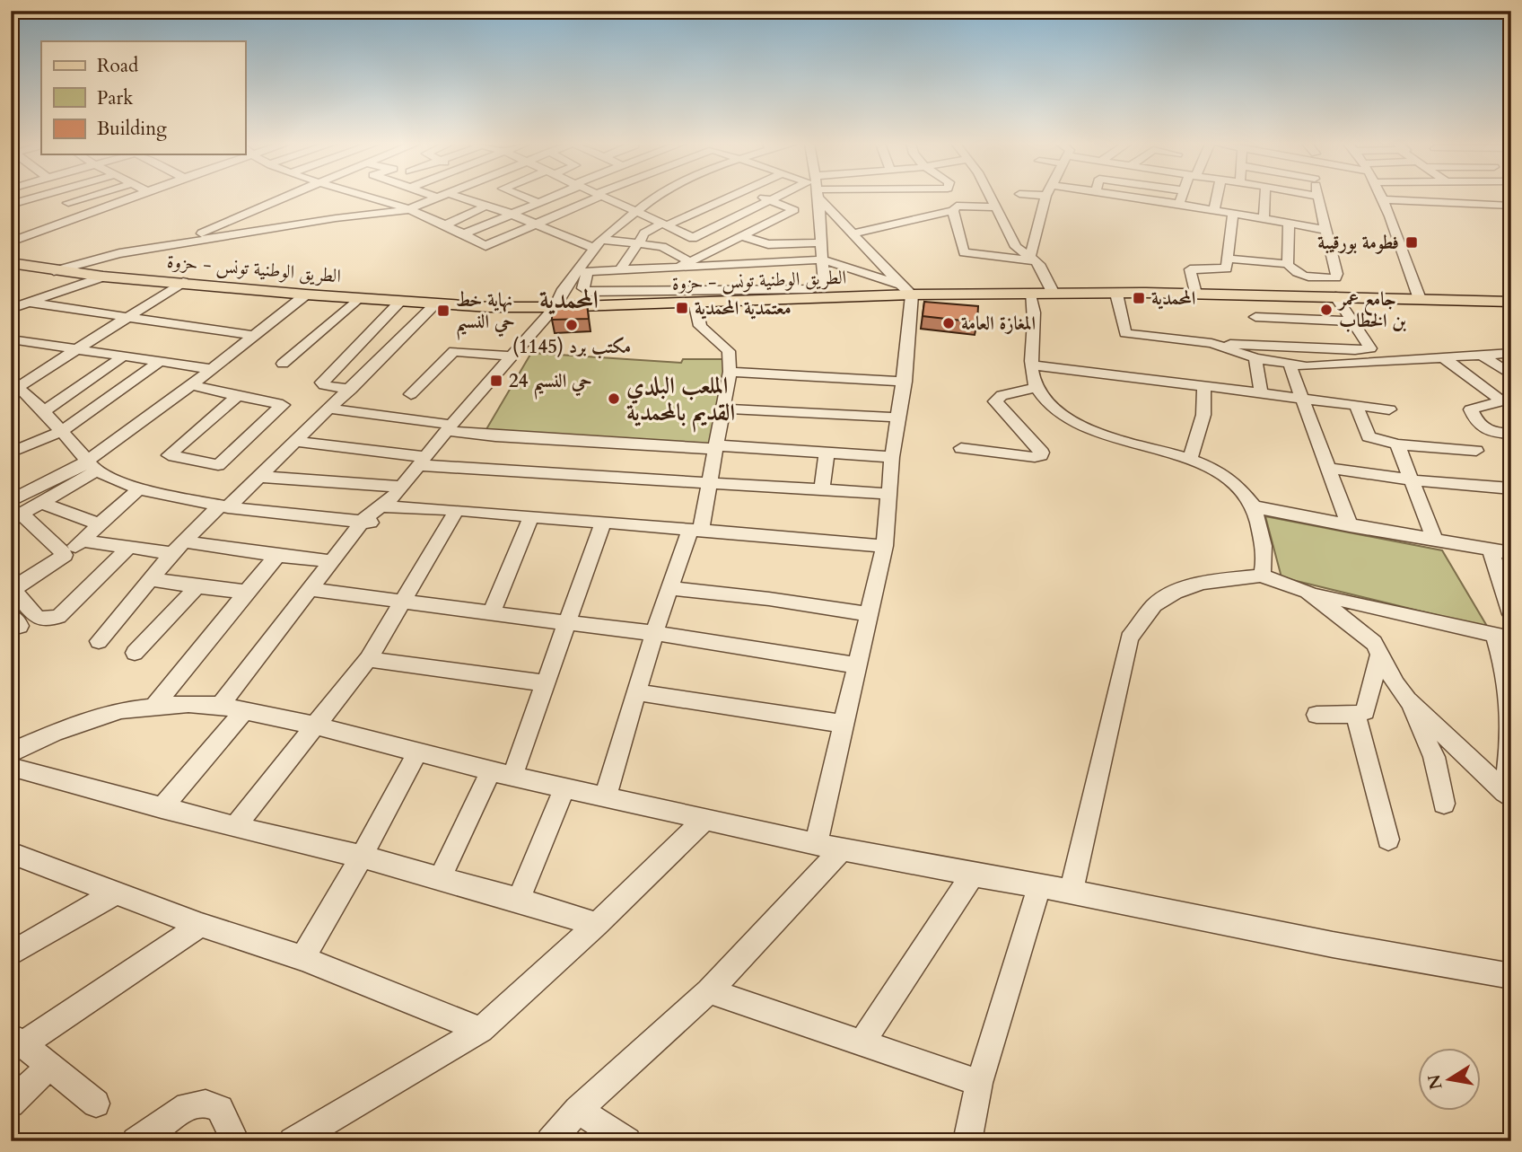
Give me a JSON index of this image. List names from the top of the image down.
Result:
{
  "streets": {
    "main road": ["الطريق الوطنية تونس - حزوة"]
  },
  "districts": ["المحمدية"],
  "places": {
    "transit": [
      "فطومة بورقيبة",
      "المحمدية",
      "معتمدية المحمدية",
      "نهاية خط حي النسيم",
      "حي النسيم 24"
    ],
    "other": [
      "جامع عمر بن الخطاب",
      "المغازة العامة",
      "مكتب برد (1145)",
      "الملعب البلدي القديم بالمحمدية"
    ]
  },
  "legend": ["Road", "Park", "Building"],
  "north": "left"
}
